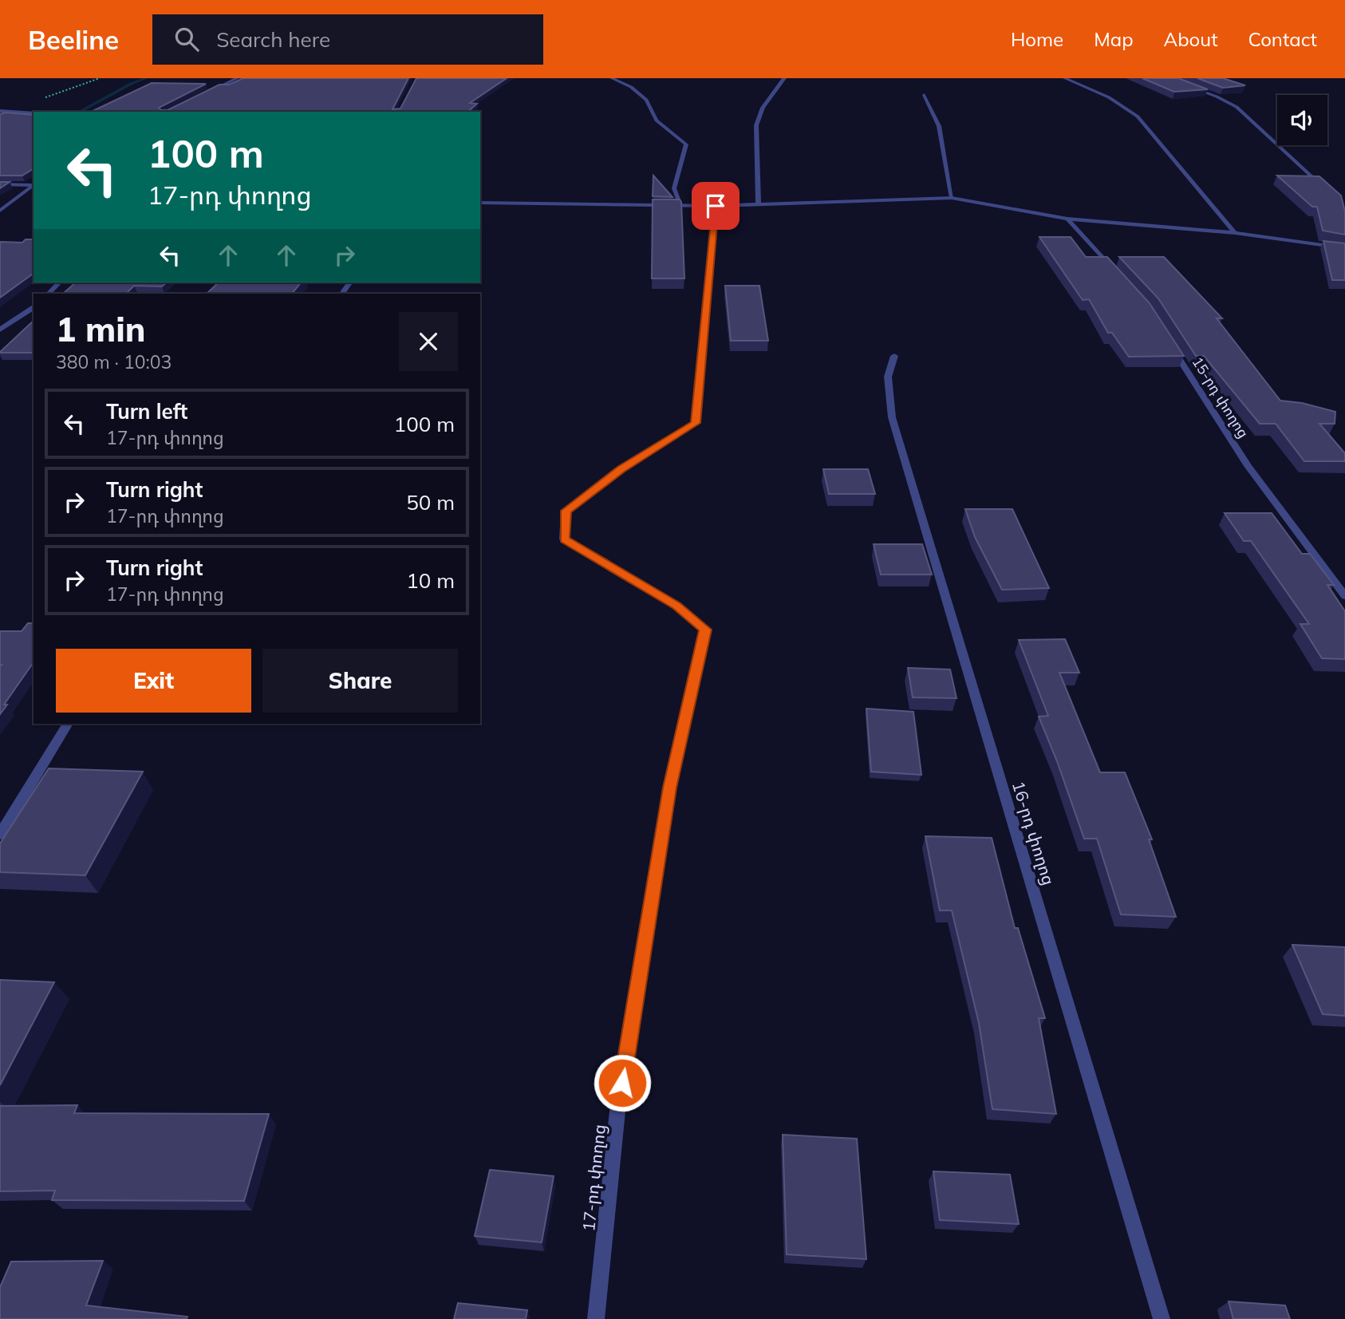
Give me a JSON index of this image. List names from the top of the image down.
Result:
{
  "streets": {
    "street": ["15-րդ փողոց", "16-րդ փողոց", "17-րդ փողոց"]
  },
  "page": {
    "header": "Beeline",
    "search": "Search here",
    "nav": [
      "Home",
      "Map",
      "About",
      "Contact"
    ],
    "turn": ["100 m", "17-րդ փողոց"],
    "heading": ["1 min", "380 m · 10:03"],
    "list": [
      {
        "name": "Turn left",
        "note": "17-րդ փողոց",
        "value": "100 m"
      },
      {
        "name": "Turn right",
        "note": "17-րդ փողոց",
        "value": "50 m"
      },
      {
        "name": "Turn right",
        "note": "17-րդ փողոց",
        "value": "10 m"
      }
    ],
    "buttons": ["Exit", "Share"]
  }
}
